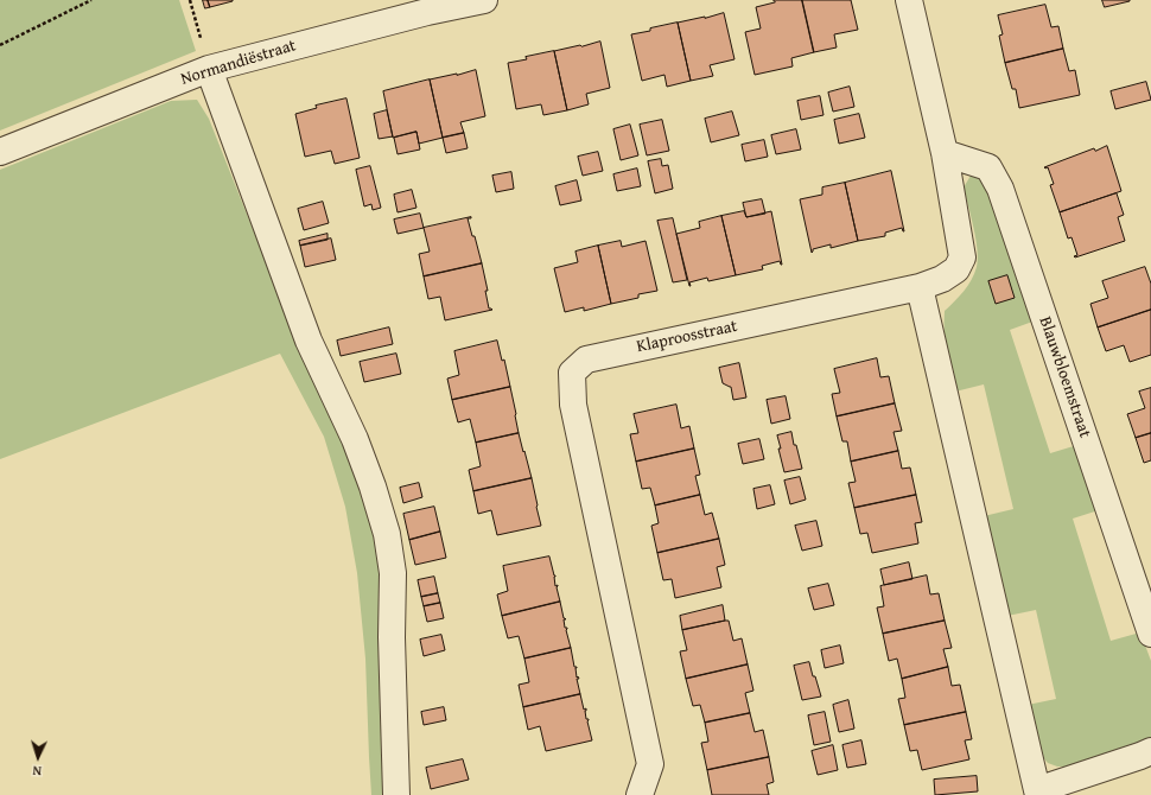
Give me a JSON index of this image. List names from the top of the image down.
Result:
{
  "streets": {
    "street": ["Normandiëstraat", "Klaproosstraat", "Blauwbloemstraat"]
  },
  "crossings": [
    ["Klaproosstraat", "Blauwbloemstraat"]
  ],
  "north": "bottom"
}
